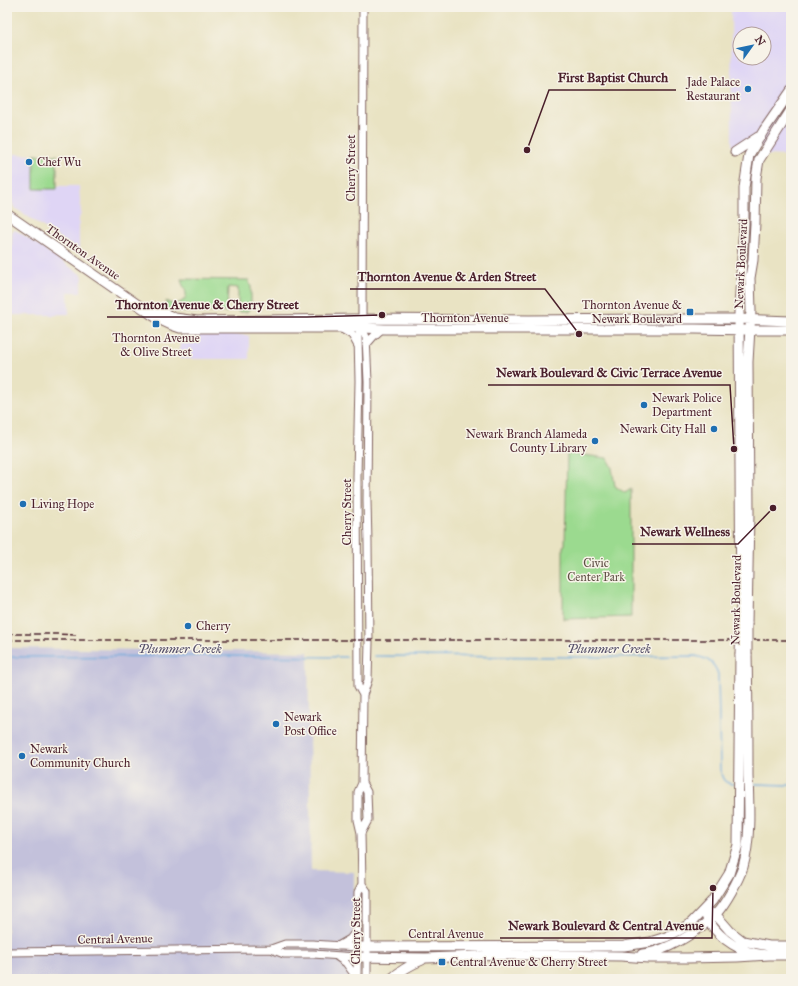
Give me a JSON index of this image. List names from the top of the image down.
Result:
{
  "streets": {
    "main road": ["Thornton Avenue", "Newark Boulevard", "Central Avenue"],
    "street": ["Cherry Street"]
  },
  "crossings": [
    ["Cherry Street", "Thornton Avenue"],
    ["Cherry Street", "Central Avenue"],
    ["Thornton Avenue", "Newark Boulevard"],
    ["Newark Boulevard", "Central Avenue"]
  ],
  "water": ["Plummer Creek"],
  "parks": ["Civic Center Park"],
  "places": {
    "other": [
      "Jade Palace Restaurant",
      "First Baptist Church",
      "Chef Wu",
      "Thornton Avenue & Cherry Street",
      "Thornton Avenue & Arden Street",
      "Newark Police Department",
      "Newark City Hall",
      "Newark Branch Alameda County Library",
      "Newark Boulevard & Civic Terrace Avenue",
      "Living Hope",
      "Newark Wellness",
      "Cherry",
      "Newark Post Office",
      "Newark Community Church",
      "Newark Boulevard & Central Avenue"
    ],
    "transit": ["Thornton Avenue & Newark Boulevard", "Thornton Avenue & Olive Street", "Central Avenue & Cherry Street"]
  },
  "north": "top right"
}
